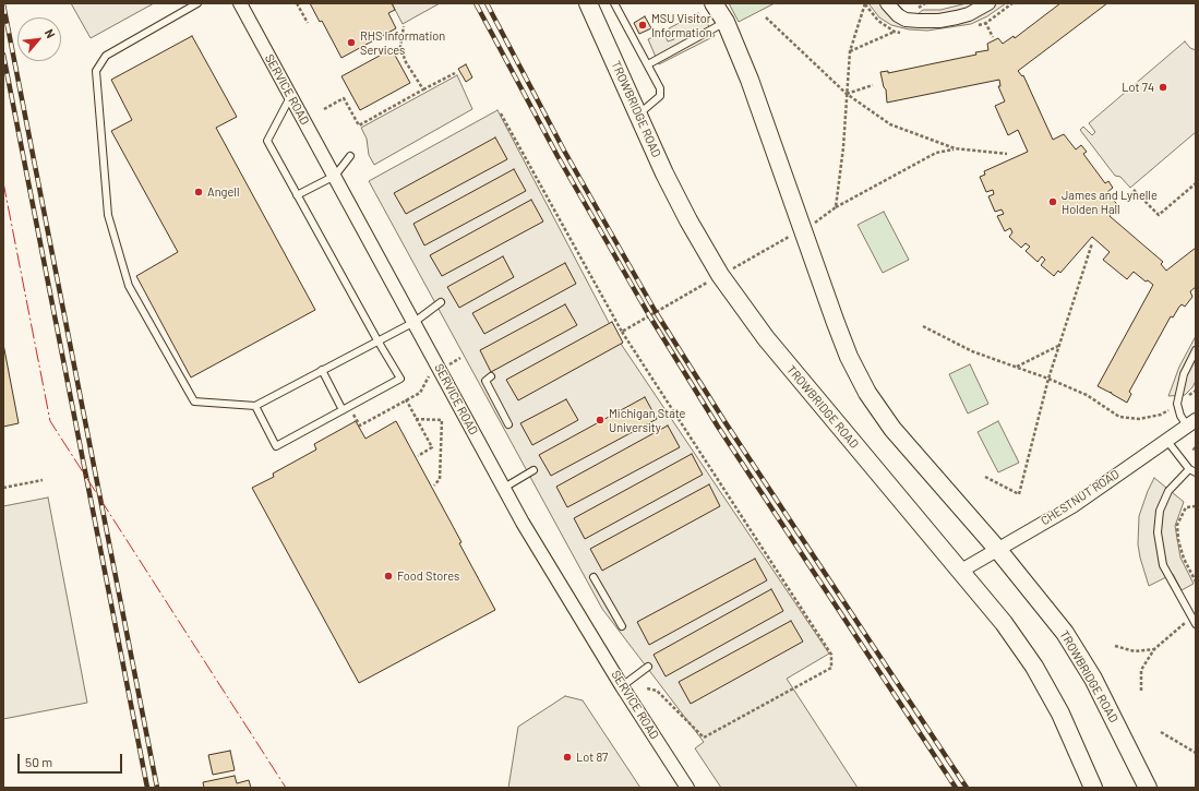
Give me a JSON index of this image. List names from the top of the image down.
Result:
{
  "streets": {
    "street": ["SERVICE ROAD", "TROWBRIDGE ROAD", "CHESTNUT ROAD"]
  },
  "crossings": [
    ["TROWBRIDGE ROAD", "CHESTNUT ROAD"]
  ],
  "places": [
    "MSU Visitor Information",
    "RHS Information Services",
    "Lot 74",
    "Angell",
    "James and Lynelle Holden Hall",
    "Michigan State University",
    "Food Stores",
    "Lot 87"
  ],
  "scale_bar": "50 m",
  "north": "top right"
}
